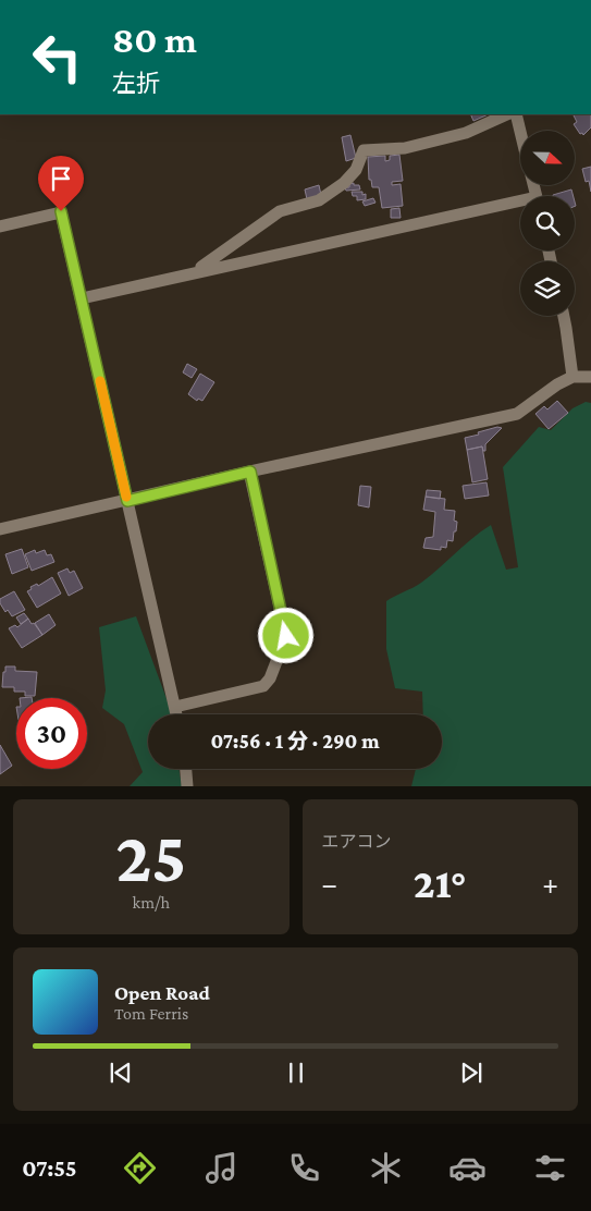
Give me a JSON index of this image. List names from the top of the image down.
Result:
{
  "north": "right",
  "page": {
    "turn": ["80 m", "左折"],
    "limit": "30",
    "trip": "07:56 · 1 分 · 290 m",
    "tile": [
      ["25", "km/h"],
      "エアコン"
    ],
    "heat": ["−", "21°", "+"],
    "song": ["Open Road", "Tom Ferris"],
    "tabs": "07:55"
  }
}
